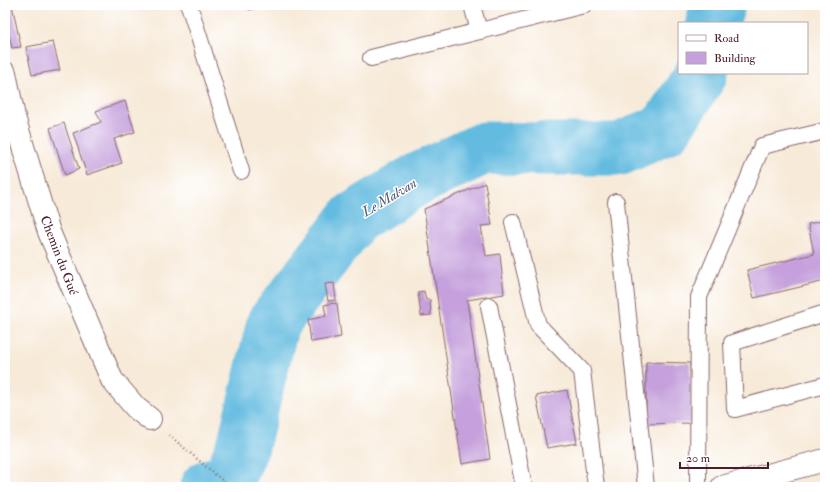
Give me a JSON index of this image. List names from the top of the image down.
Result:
{
  "streets": {
    "street": ["Chemin du Gué"]
  },
  "water": ["Le Malvan"],
  "legend": ["Road", "Building"],
  "scale_bar": "20 m"
}
